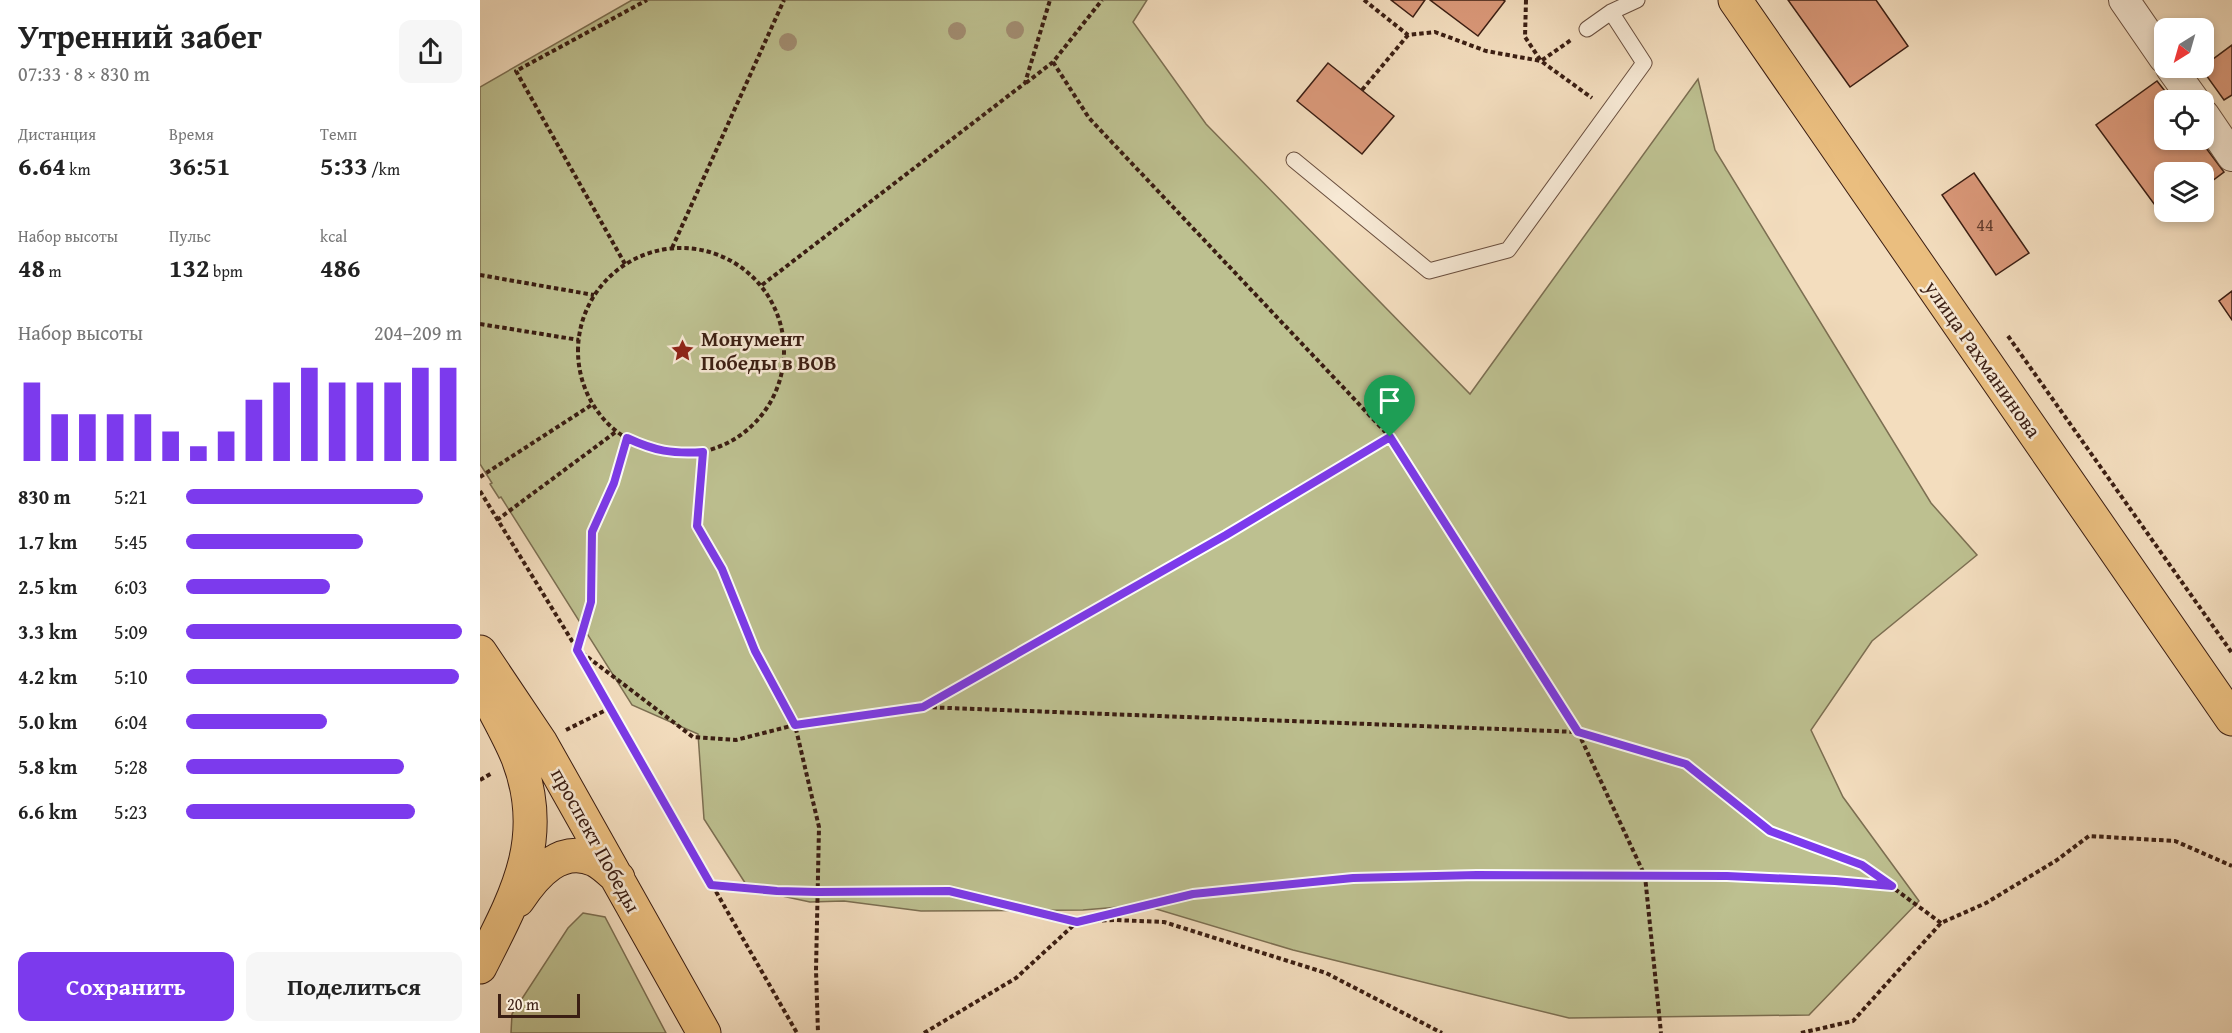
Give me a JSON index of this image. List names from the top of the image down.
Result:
{
  "streets": {
    "main road": ["улица Рахманинова", "проспект Победы"]
  },
  "places": {
    "place": ["Монумент Победы в ВОВ"]
  },
  "house_numbers": ["44"],
  "scale_bar": "20 m",
  "north": "bottom left",
  "page": {
    "heading": ["Утренний забег", "07:33 · 8 × 830 m"],
    "stats": [
      ["Дистанция", "6.64 km"],
      ["Время", "36:51"],
      ["Темп", "5:33 /km"],
      ["Набор высоты", "48 m"],
      ["Пульс", "132 bpm"],
      ["kcal", "486"]
    ],
    "chart": ["Набор высоты", "204–209 m"],
    "list": [
      {
        "name": "830 m",
        "note": "5:21"
      },
      {
        "name": "1.7 km",
        "note": "5:45"
      },
      {
        "name": "2.5 km",
        "note": "6:03"
      },
      {
        "name": "3.3 km",
        "note": "5:09"
      },
      {
        "name": "4.2 km",
        "note": "5:10"
      },
      {
        "name": "5.0 km",
        "note": "6:04"
      },
      {
        "name": "5.8 km",
        "note": "5:28"
      },
      {
        "name": "6.6 km",
        "note": "5:23"
      }
    ],
    "buttons": ["Сохранить", "Поделиться"],
    "scale": "20 m"
  }
}
